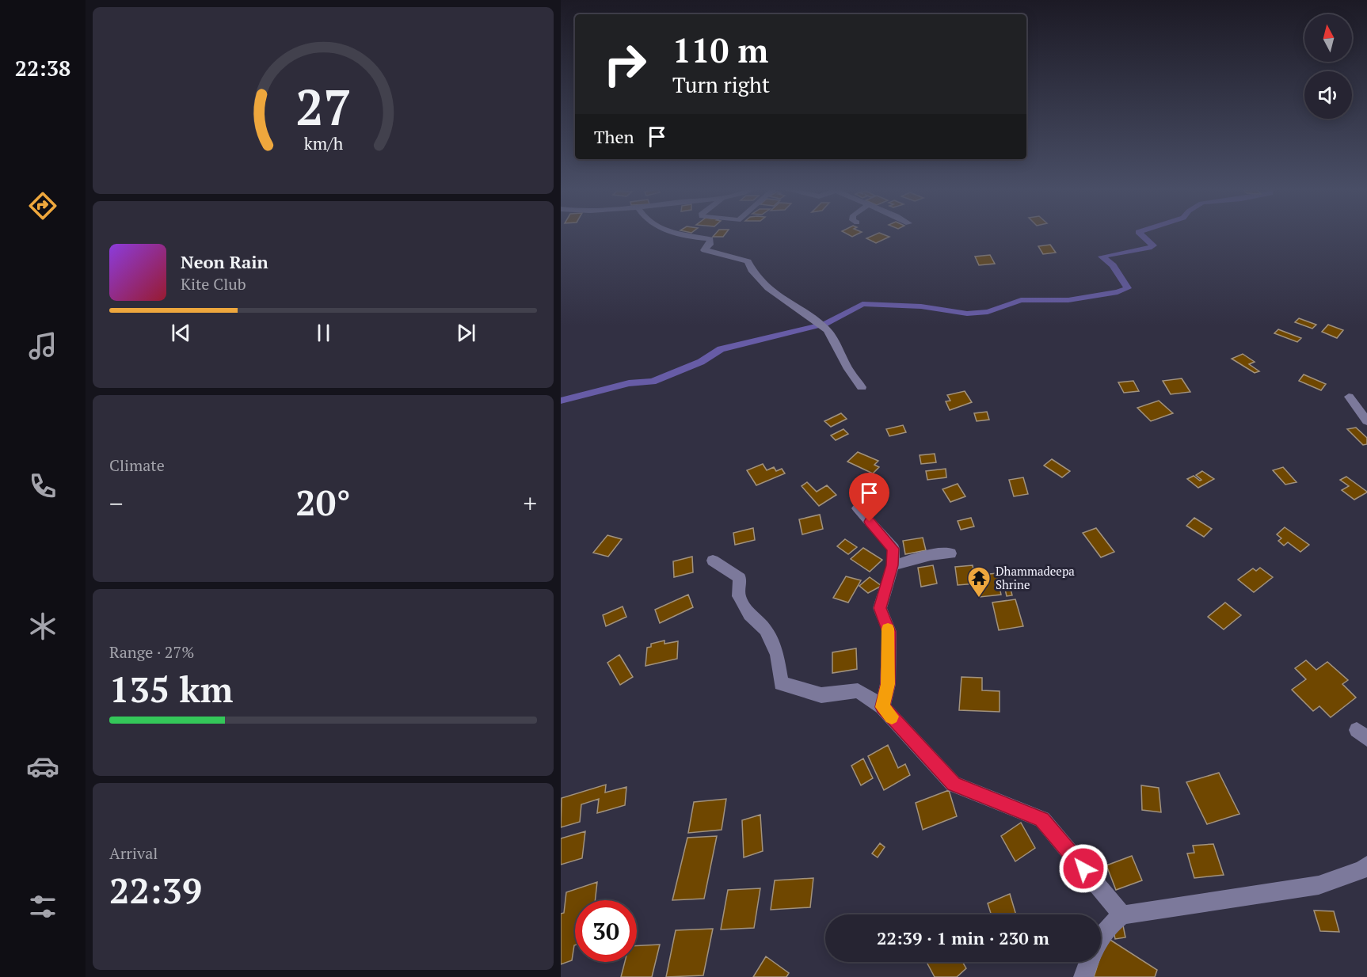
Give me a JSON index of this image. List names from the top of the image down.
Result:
{
  "places": {
    "temple": ["Dhammadeepa Shrine"]
  },
  "north": "top",
  "page": {
    "tabs": "22:38",
    "turn": ["110 m", "Turn right"],
    "then": "Then",
    "song": ["Neon Rain", "Kite Club"],
    "tile": [
      "Climate",
      ["Range · 27%", "135 km"],
      ["Arrival", "22:39"]
    ],
    "heat": ["−", "20°", "+"],
    "limit": "30",
    "trip": "22:39 · 1 min · 230 m",
    "gauge": ["27", "km/h"]
  }
}
